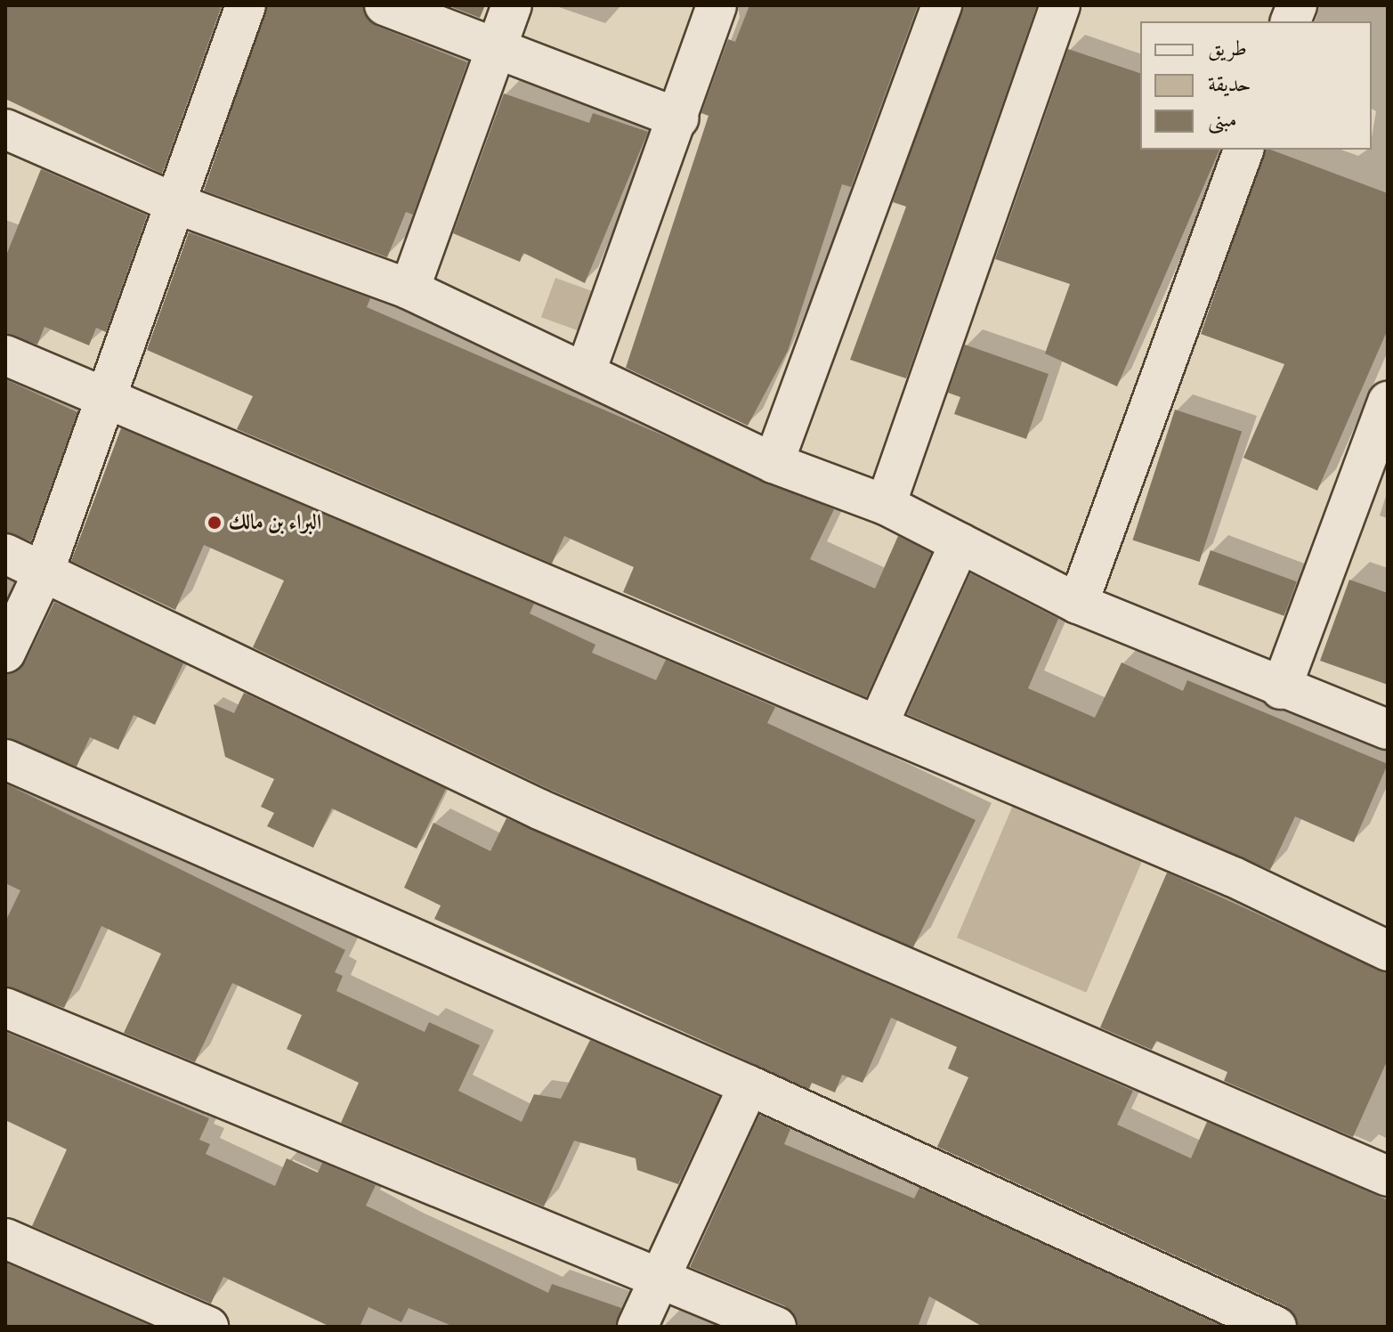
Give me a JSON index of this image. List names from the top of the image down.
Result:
{
  "places": ["البراء بن مالك"],
  "legend": ["طريق", "حديقة", "مبنى"]
}
